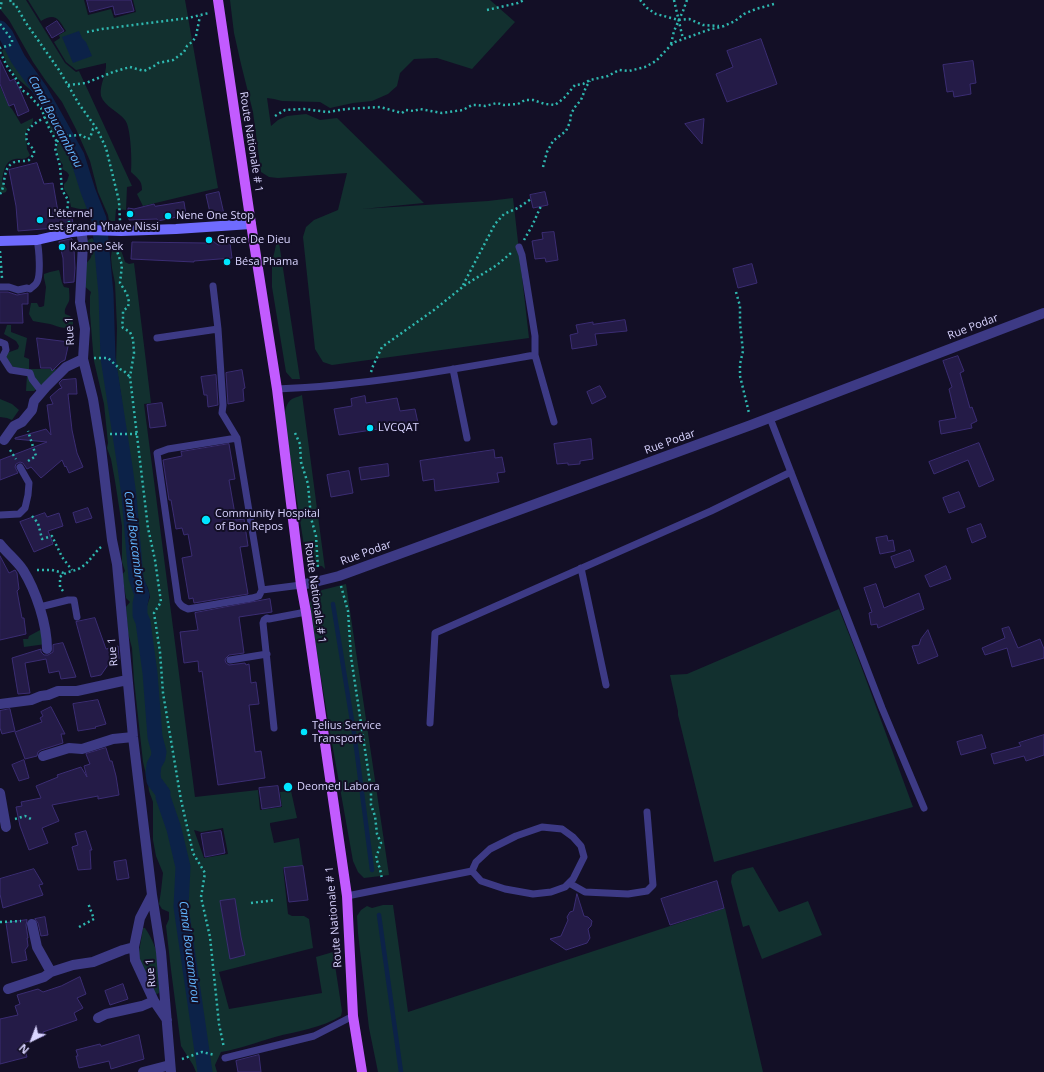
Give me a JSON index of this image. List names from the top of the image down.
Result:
{
  "streets": {
    "main road": ["Route Nationale # 1"],
    "street": ["Rue Podar", "Rue 1"]
  },
  "crossings": [
    ["Route Nationale # 1", "Rue Podar"]
  ],
  "water": ["Canal Boucambrou"],
  "places": [
    "Yhave Nissi",
    "Nene One Stop",
    "L'éternel est grand",
    "Grace De Dieu",
    "Kanpe Sèk",
    "Bésa Phama",
    "LVCQAT",
    "Community Hospital of Bon Repos",
    "Telius Service Transport",
    "Deomed Labora"
  ],
  "north": "bottom left"
}
